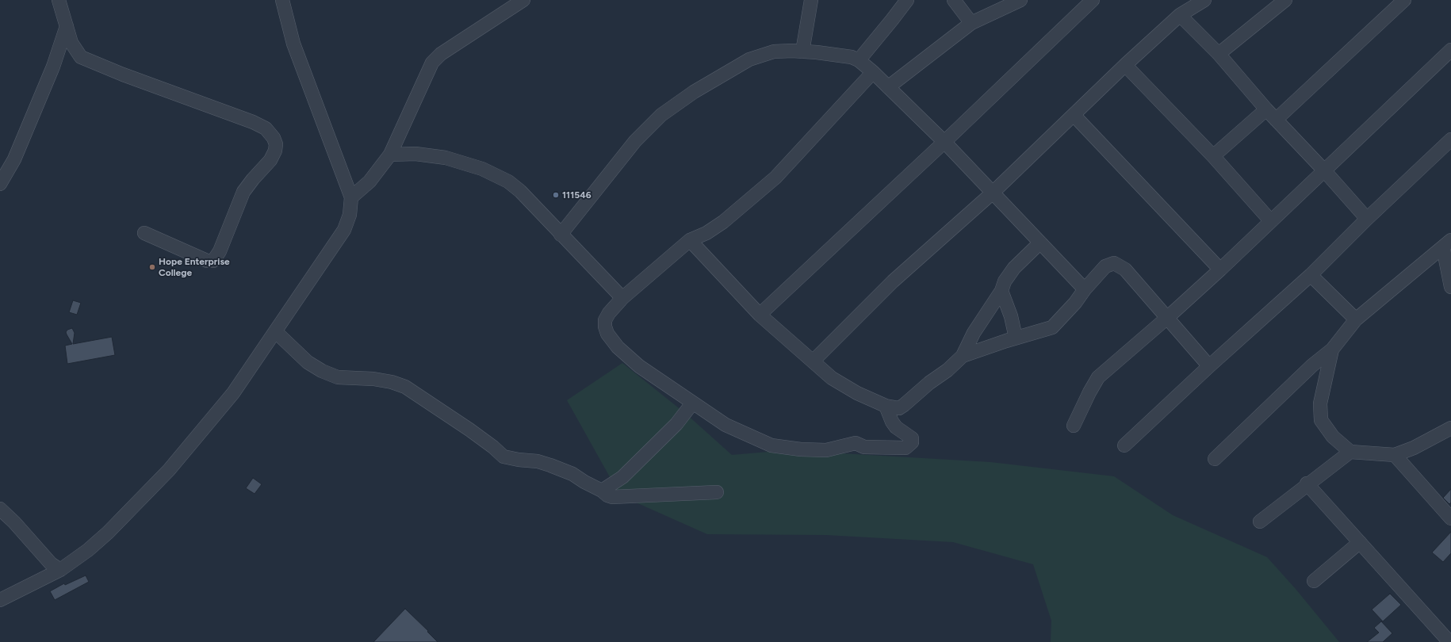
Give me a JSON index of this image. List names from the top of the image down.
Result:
{
  "places": ["111546", "Hope Enterprise College"]
}
